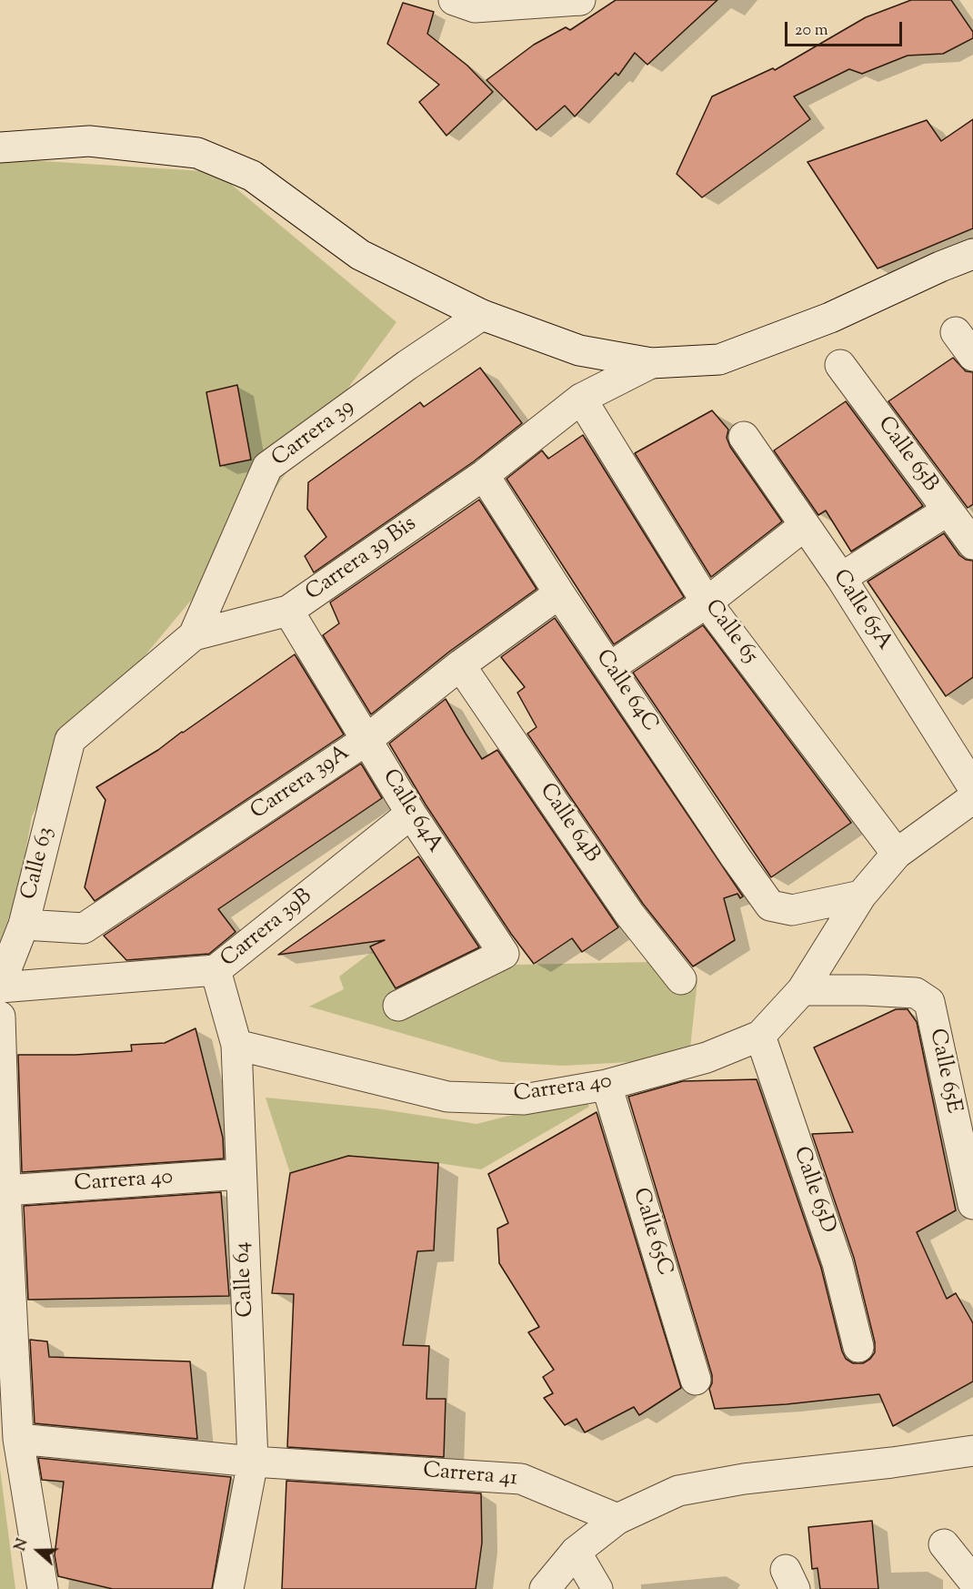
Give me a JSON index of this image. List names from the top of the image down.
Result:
{
  "streets": {
    "street": [
      "Carrera 39",
      "Calle 65B",
      "Carrera 39 Bis",
      "Calle 65A",
      "Calle 65",
      "Calle 64C",
      "Carrera 39A",
      "Calle 64A",
      "Calle 64B",
      "Calle 63",
      "Carrera 39B",
      "Calle 65E",
      "Carrera 40",
      "Calle 65D",
      "Calle 65C",
      "Calle 64",
      "Carrera 41"
    ]
  },
  "crossings": [
    ["Carrera 39", "Carrera 39 Bis"],
    ["Carrera 39 Bis", "Calle 65"],
    ["Carrera 39 Bis", "Calle 64C"],
    ["Carrera 39 Bis", "Calle 64A"],
    ["Carrera 39 Bis", "Calle 63"],
    ["Calle 65", "Carrera 40"],
    ["Calle 64C", "Carrera 39A"],
    ["Calle 64C", "Carrera 40"],
    ["Carrera 39A", "Calle 64A"],
    ["Carrera 39A", "Calle 64B"],
    ["Carrera 39A", "Calle 63"],
    ["Calle 64A", "Carrera 39B"],
    ["Calle 63", "Carrera 39B"],
    ["Carrera 39B", "Calle 64"],
    ["Calle 65E", "Carrera 40"],
    ["Carrera 40", "Calle 65D"],
    ["Carrera 40", "Calle 65C"],
    ["Carrera 40", "Calle 64"],
    ["Calle 64", "Carrera 41"]
  ],
  "scale_bar": "20 m",
  "north": "left"
}
